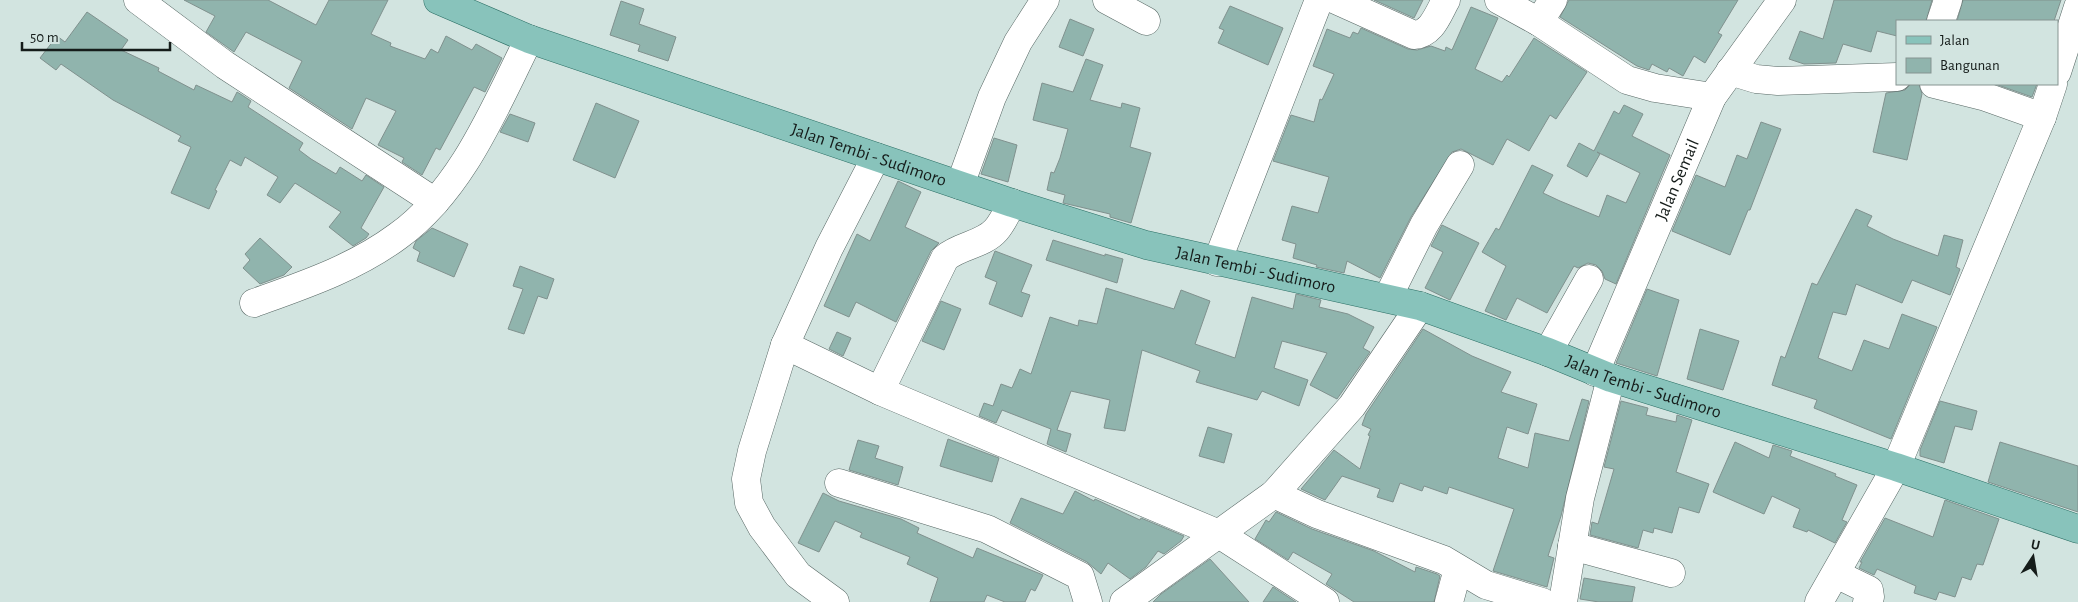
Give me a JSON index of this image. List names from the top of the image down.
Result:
{
  "streets": {
    "main road": ["Jalan Tembi - Sudimoro"],
    "street": ["Jalan Semail"]
  },
  "crossings": [
    ["Jalan Tembi - Sudimoro", "Jalan Semail"]
  ],
  "legend": ["Jalan", "Bangunan"],
  "scale_bar": "50 m",
  "north": "top"
}
